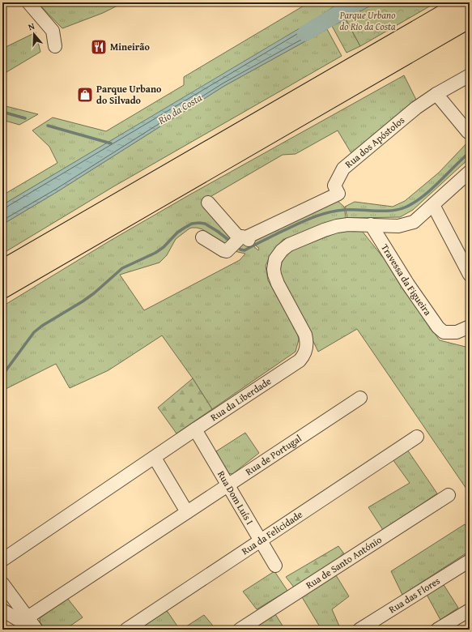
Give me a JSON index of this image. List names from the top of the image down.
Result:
{
  "streets": {
    "street": [
      "Rua dos Apóstolos",
      "Travessa da Figueira",
      "Rua da Liberdade",
      "Rua de Portugal",
      "Rua Dom Luís I",
      "Rua da Felicidade",
      "Rua de Santo António",
      "Rua das Flores"
    ]
  },
  "crossings": [
    ["Travessa da Figueira", "Rua da Liberdade"],
    ["Rua da Liberdade", "Rua Dom Luís I"],
    ["Rua de Portugal", "Rua Dom Luís I"],
    ["Rua Dom Luís I", "Rua da Felicidade"]
  ],
  "water": ["Rio da Costa"],
  "parks": ["Parque Urbano do Rio da Costa"],
  "places": {
    "restaurant": ["Mineirão"],
    "shop": ["Parque Urbano do Silvado"]
  },
  "north": "top"
}
